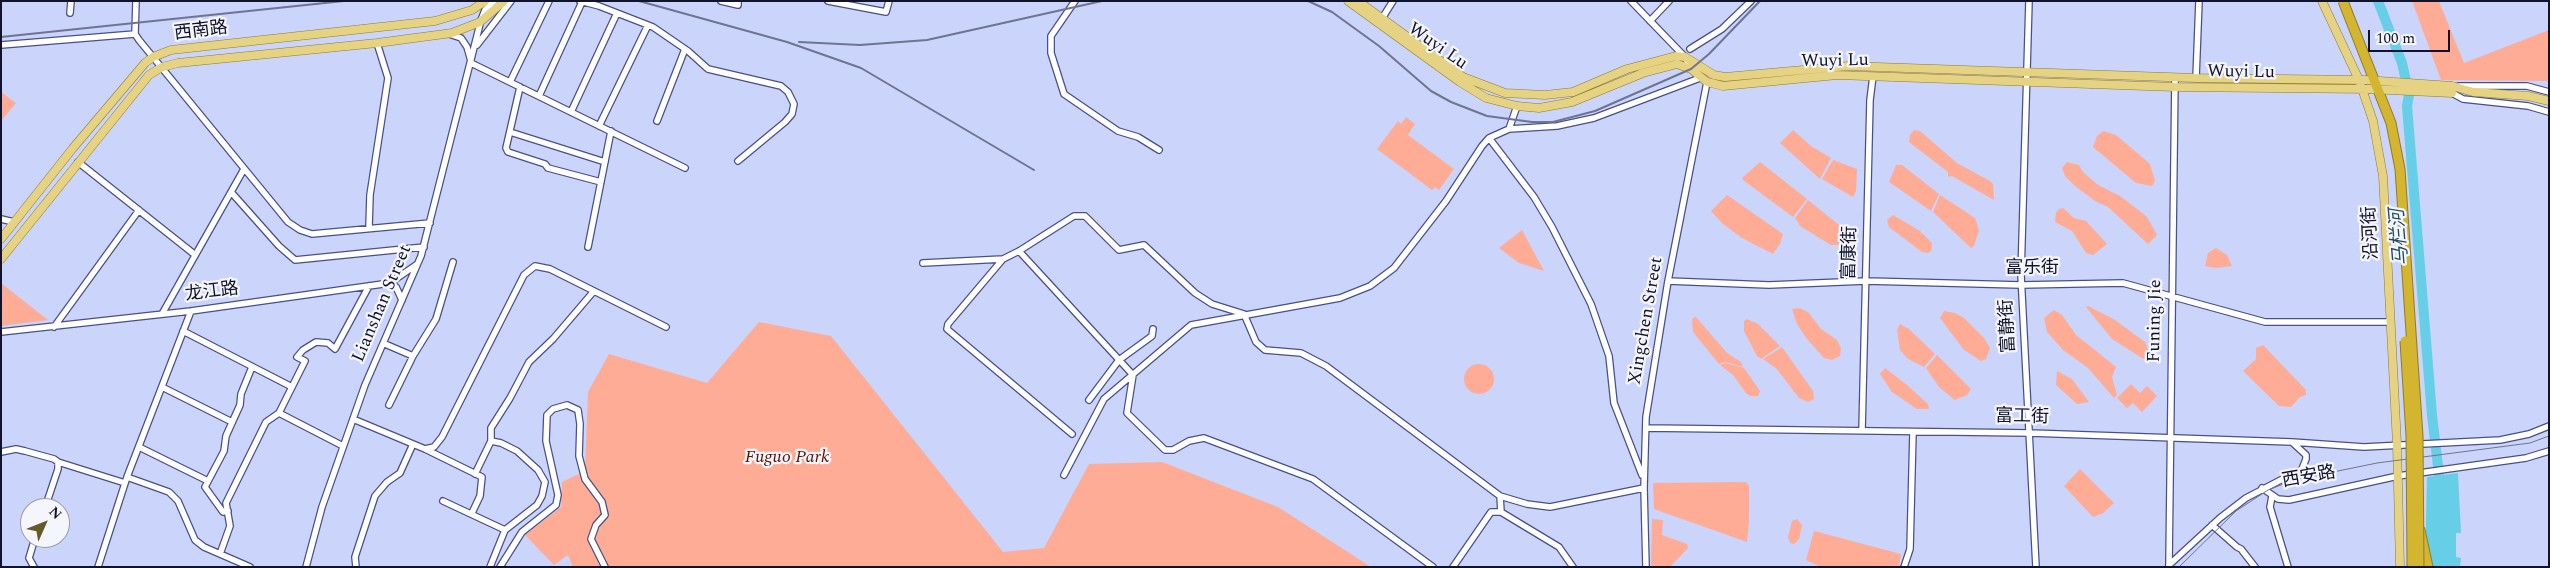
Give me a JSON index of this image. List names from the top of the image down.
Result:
{
  "streets": {
    "main road": ["西南路", "Wuyi Lu", "沿河街"],
    "street": [
      "富康街",
      "富乐街",
      "龙江路",
      "Lianshan Street",
      "Xingchen Street",
      "Funing Jie",
      "富静街",
      "富工街",
      "西安路"
    ]
  },
  "crossings": [
    ["Wuyi Lu", "沿河街"],
    ["Wuyi Lu", "富康街"],
    ["Wuyi Lu", "Xingchen Street"],
    ["Wuyi Lu", "Funing Jie"],
    ["Wuyi Lu", "富静街"],
    ["沿河街", "富乐街"],
    ["沿河街", "富工街"],
    ["沿河街", "西安路"],
    ["富康街", "富乐街"],
    ["富康街", "富工街"],
    ["富乐街", "Xingchen Street"],
    ["富乐街", "Funing Jie"],
    ["富乐街", "富静街"],
    ["龙江路", "Lianshan Street"],
    ["Xingchen Street", "富工街"],
    ["Funing Jie", "富工街"],
    ["Funing Jie", "西安路"],
    ["富静街", "富工街"]
  ],
  "water": ["马栏河"],
  "parks": ["Fuguo Park"],
  "scale_bar": "100 m",
  "north": "top right"
}
